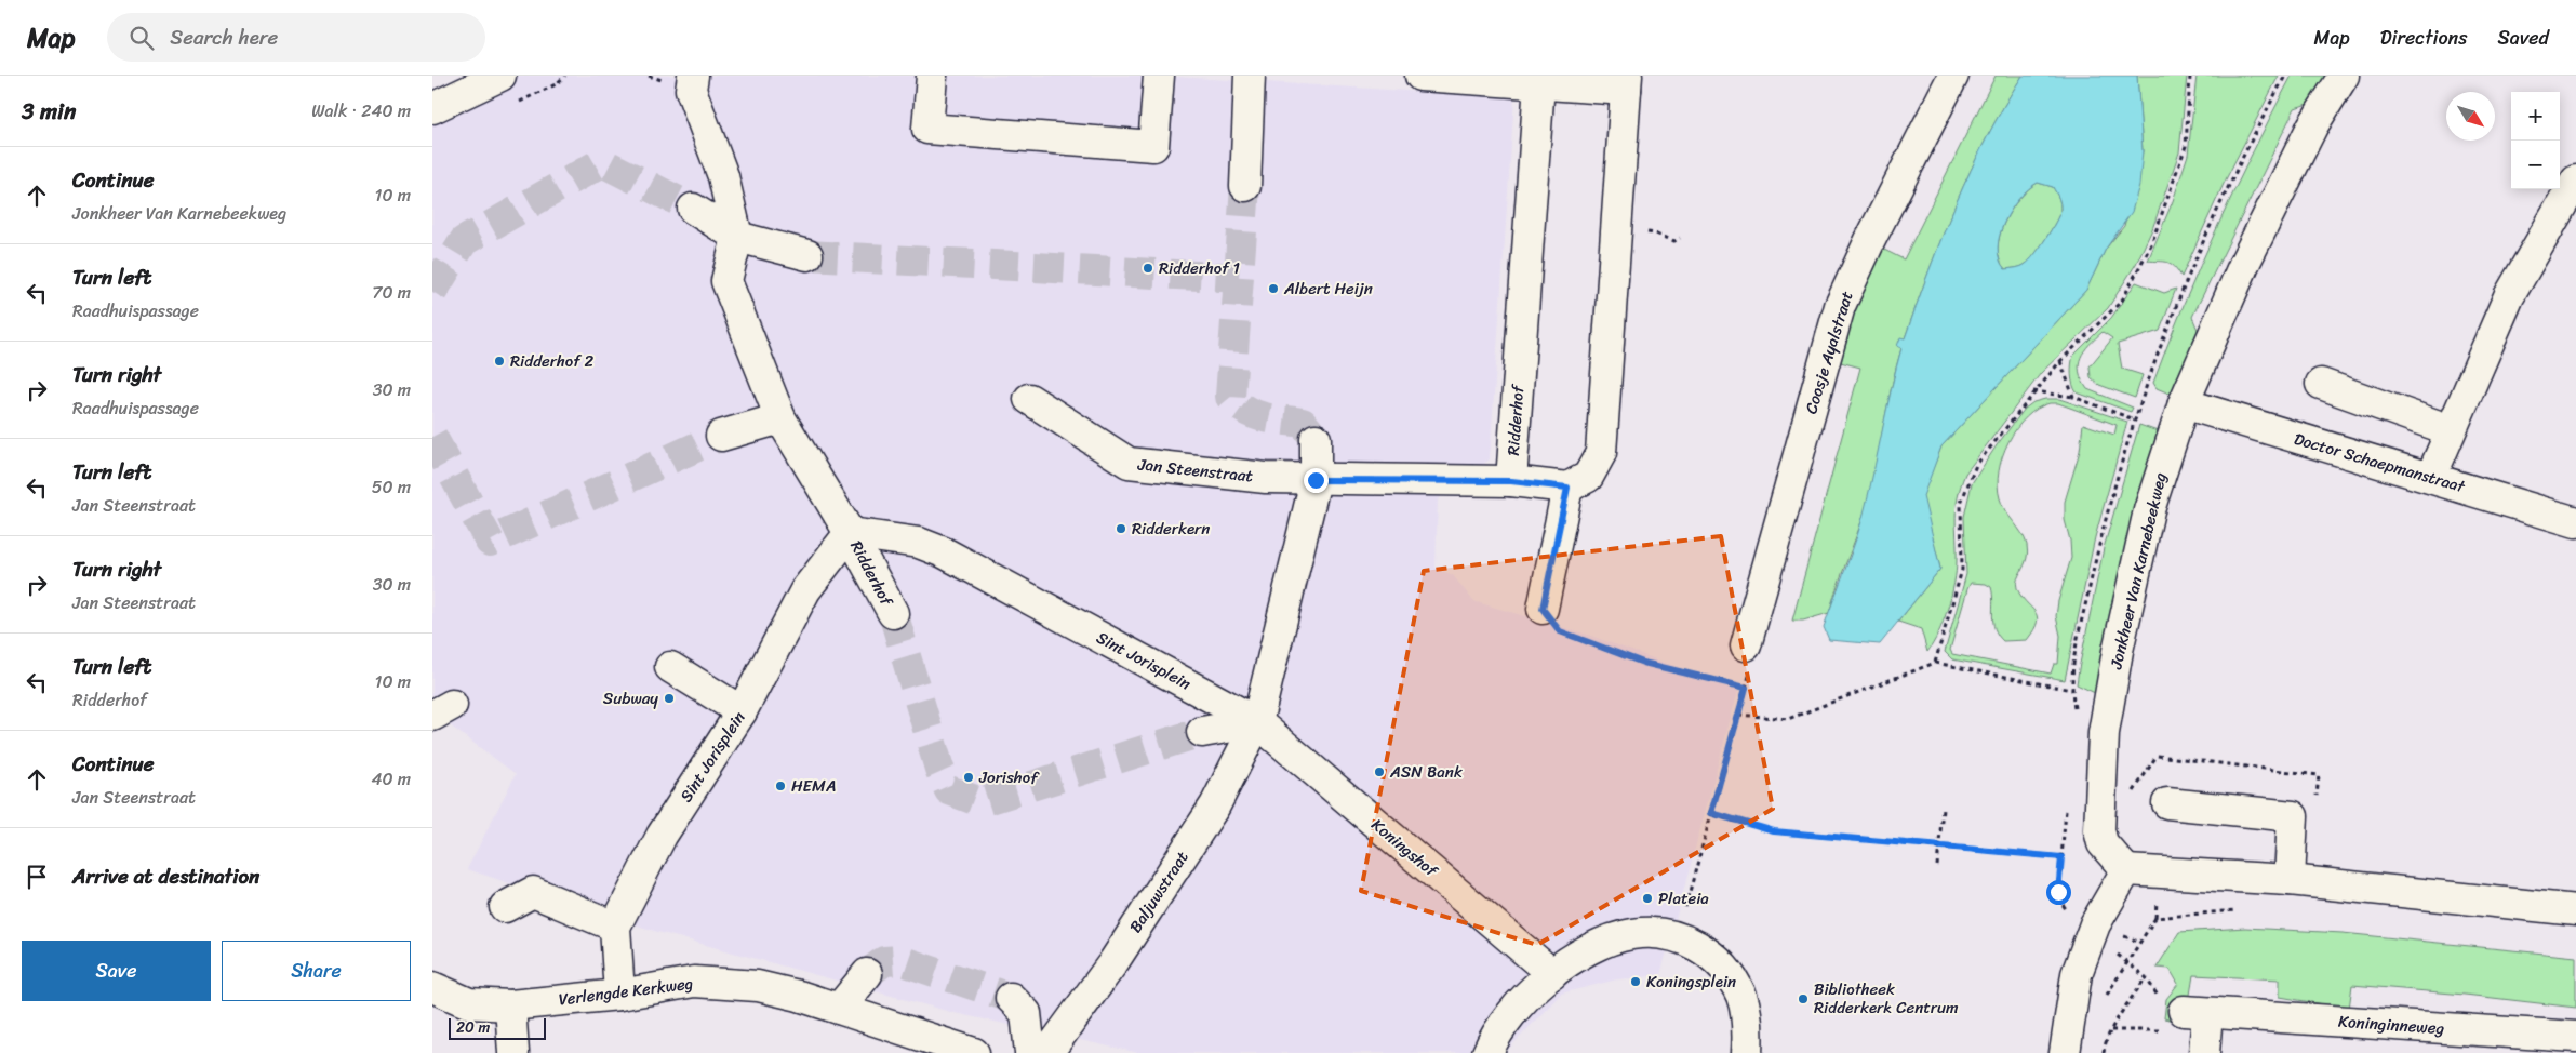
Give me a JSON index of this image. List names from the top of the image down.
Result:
{
  "streets": {
    "street": [
      "Coosje Ayalstraat",
      "Ridderhof",
      "Doctor Schaepmanstraat",
      "Jan Steenstraat",
      "Jonkheer Van Karnebeekweg",
      "Sint Jorisplein",
      "Koningshof",
      "Baljuwstraat",
      "Verlengde Kerkweg",
      "Koninginneweg"
    ]
  },
  "crossings": [
    ["Ridderhof", "Jan Steenstraat"],
    ["Ridderhof", "Sint Jorisplein"],
    ["Doctor Schaepmanstraat", "Jonkheer Van Karnebeekweg"],
    ["Sint Jorisplein", "Koningshof"],
    ["Sint Jorisplein", "Baljuwstraat"],
    ["Koningshof", "Baljuwstraat"]
  ],
  "places": [
    "Ridderhof 1",
    "Albert Heijn",
    "Ridderhof 2",
    "Ridderkern",
    "Subway",
    "ASN Bank",
    "Jorishof",
    "HEMA",
    "Plateia",
    "Koningsplein",
    "Bibliotheek Ridderkerk Centrum"
  ],
  "scale_bar": "20 m",
  "north": "bottom right",
  "page": {
    "header": "Map",
    "search": "Search here",
    "nav": ["Map", "Directions", "Saved"],
    "heading": ["3 min", "Walk · 240 m"],
    "map_buttons": ["+", "−"],
    "list": [
      ["Continue", "Jonkheer Van Karnebeekweg", "10 m"],
      ["Turn left", "Raadhuispassage", "70 m"],
      ["Turn right", "Raadhuispassage", "30 m"],
      ["Turn left", "Jan Steenstraat", "50 m"],
      ["Turn right", "Jan Steenstraat", "30 m"],
      ["Turn left", "Ridderhof", "10 m"],
      ["Continue", "Jan Steenstraat", "40 m"],
      "Arrive at destination"
    ],
    "buttons": ["Save", "Share"],
    "scale": "20 m"
  }
}
